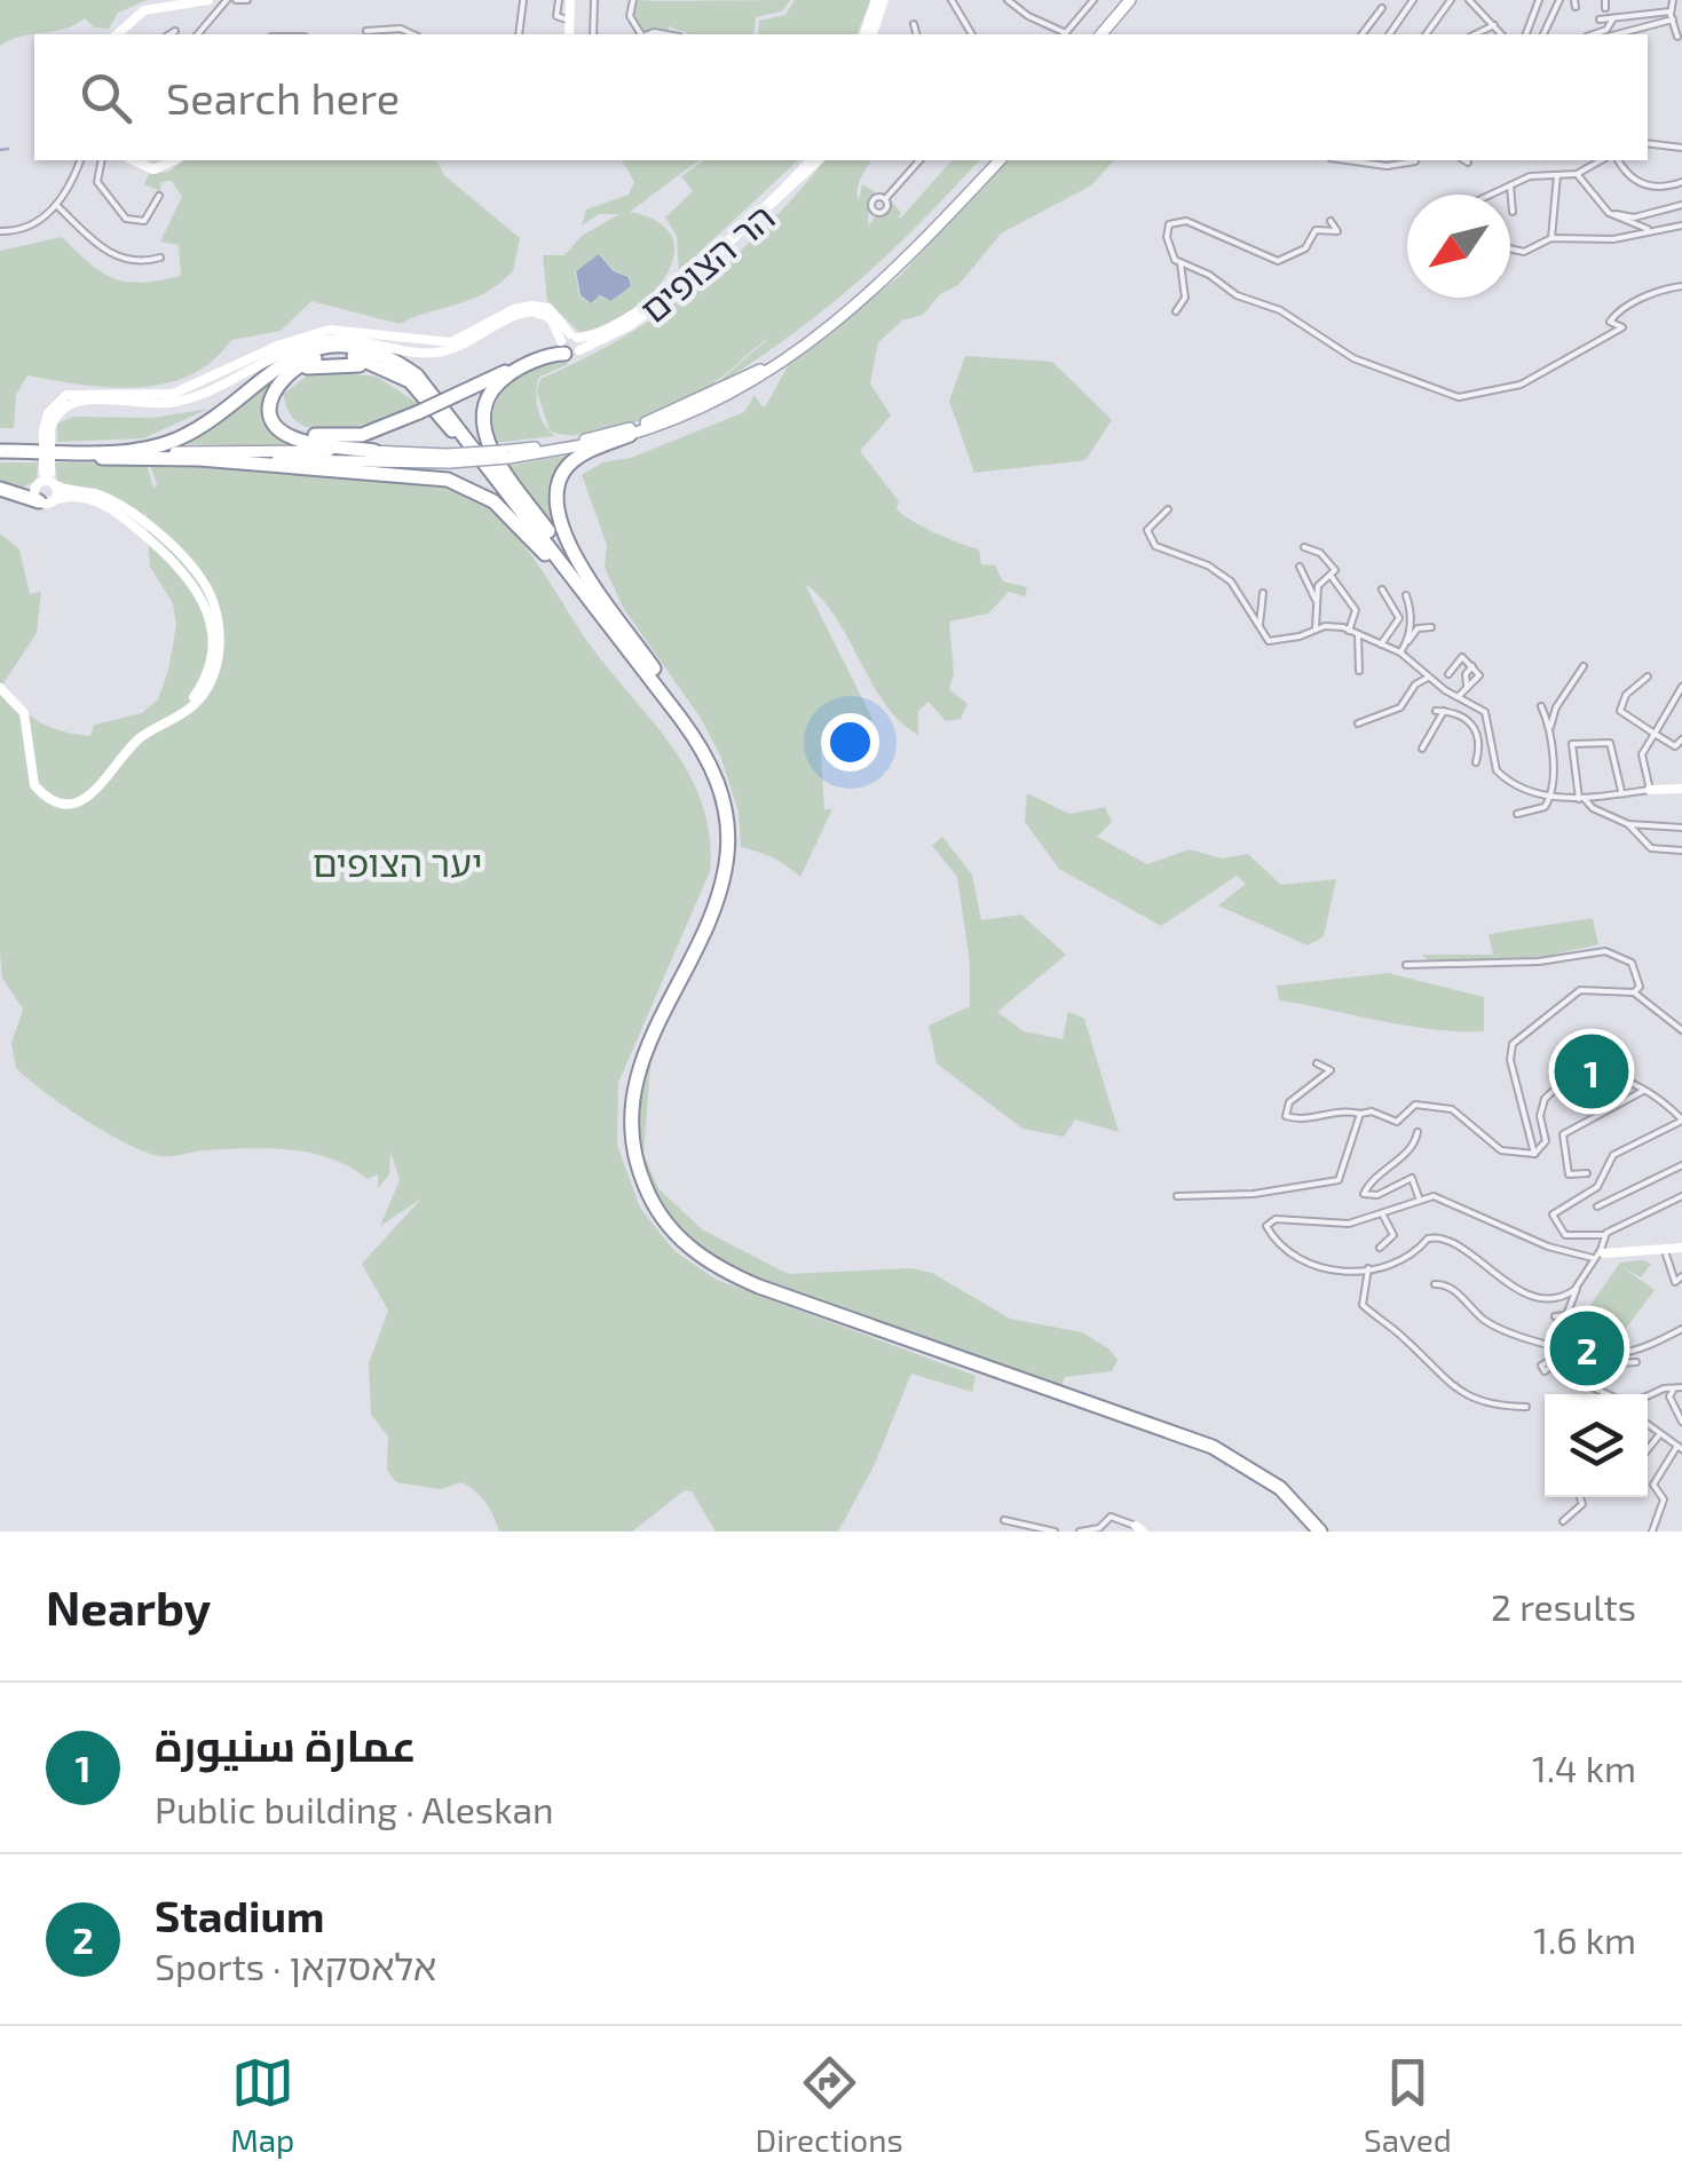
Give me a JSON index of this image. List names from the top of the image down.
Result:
{
  "streets": {
    "main road": ["הר הצופים"]
  },
  "parks": ["יער הצופים"],
  "north": "bottom left",
  "page": {
    "search": "Search here",
    "pins": ["1", "2"],
    "heading": ["Nearby", "2 results"],
    "list": [
      {
        "mark": "1",
        "name": "عمارة سنيورة",
        "note": "Public building · Aleskan",
        "value": "1.4 km"
      },
      {
        "mark": "2",
        "name": "Stadium",
        "note": "Sports · אלאסקאן",
        "value": "1.6 km"
      }
    ],
    "nav": ["Map", "Directions", "Saved"]
  }
}
